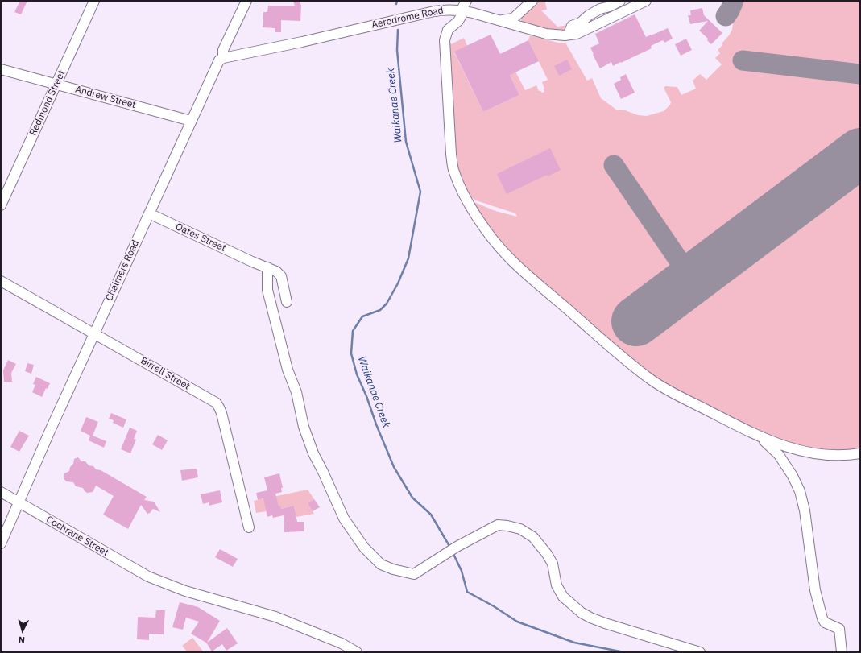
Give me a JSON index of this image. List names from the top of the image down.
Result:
{
  "streets": {
    "street": [
      "Aerodrome Road",
      "Andrew Street",
      "Redmond Street",
      "Oates Street",
      "Chalmers Road",
      "Birrell Street",
      "Cochrane Street"
    ]
  },
  "crossings": [
    ["Aerodrome Road", "Chalmers Road"],
    ["Andrew Street", "Redmond Street"],
    ["Andrew Street", "Chalmers Road"],
    ["Oates Street", "Chalmers Road"],
    ["Chalmers Road", "Birrell Street"],
    ["Chalmers Road", "Cochrane Street"]
  ],
  "water": ["Waikanae Creek"],
  "north": "bottom"
}
